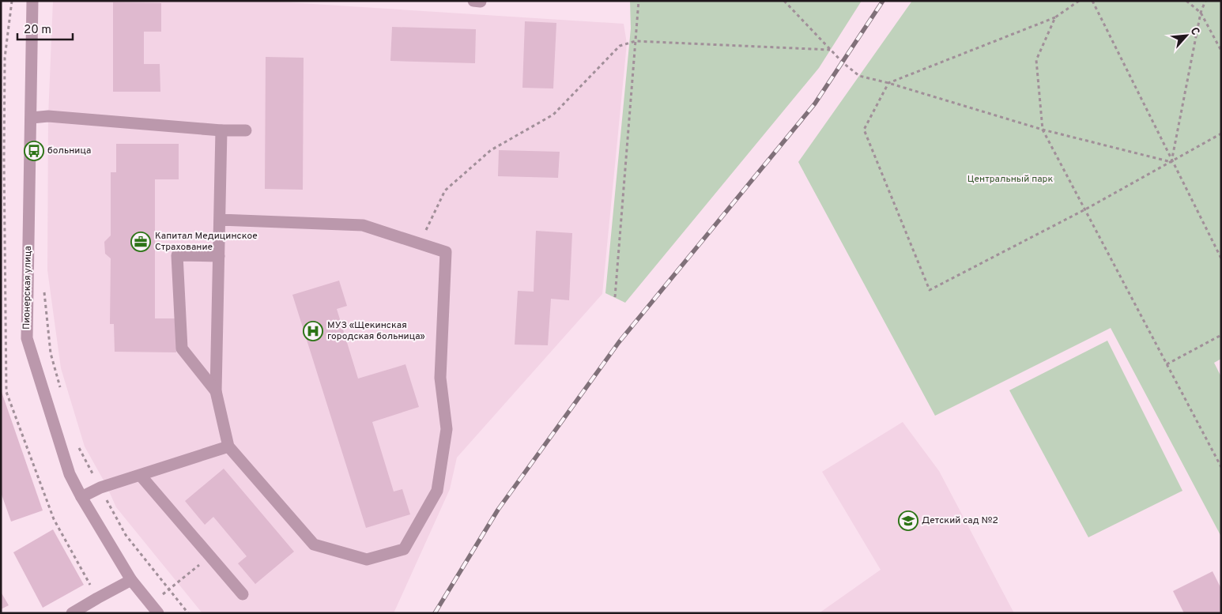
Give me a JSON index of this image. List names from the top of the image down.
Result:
{
  "streets": {
    "street": ["Пионерская улица"]
  },
  "parks": ["Центральный парк"],
  "places": {
    "bus stop": ["больница"],
    "office": ["Капитал Медицинское Страхование"],
    "hospital": ["МУЗ «Щекинская городская больница»"],
    "school or university": ["Детский сад №2"]
  },
  "scale_bar": "20 m",
  "north": "top right"
}
